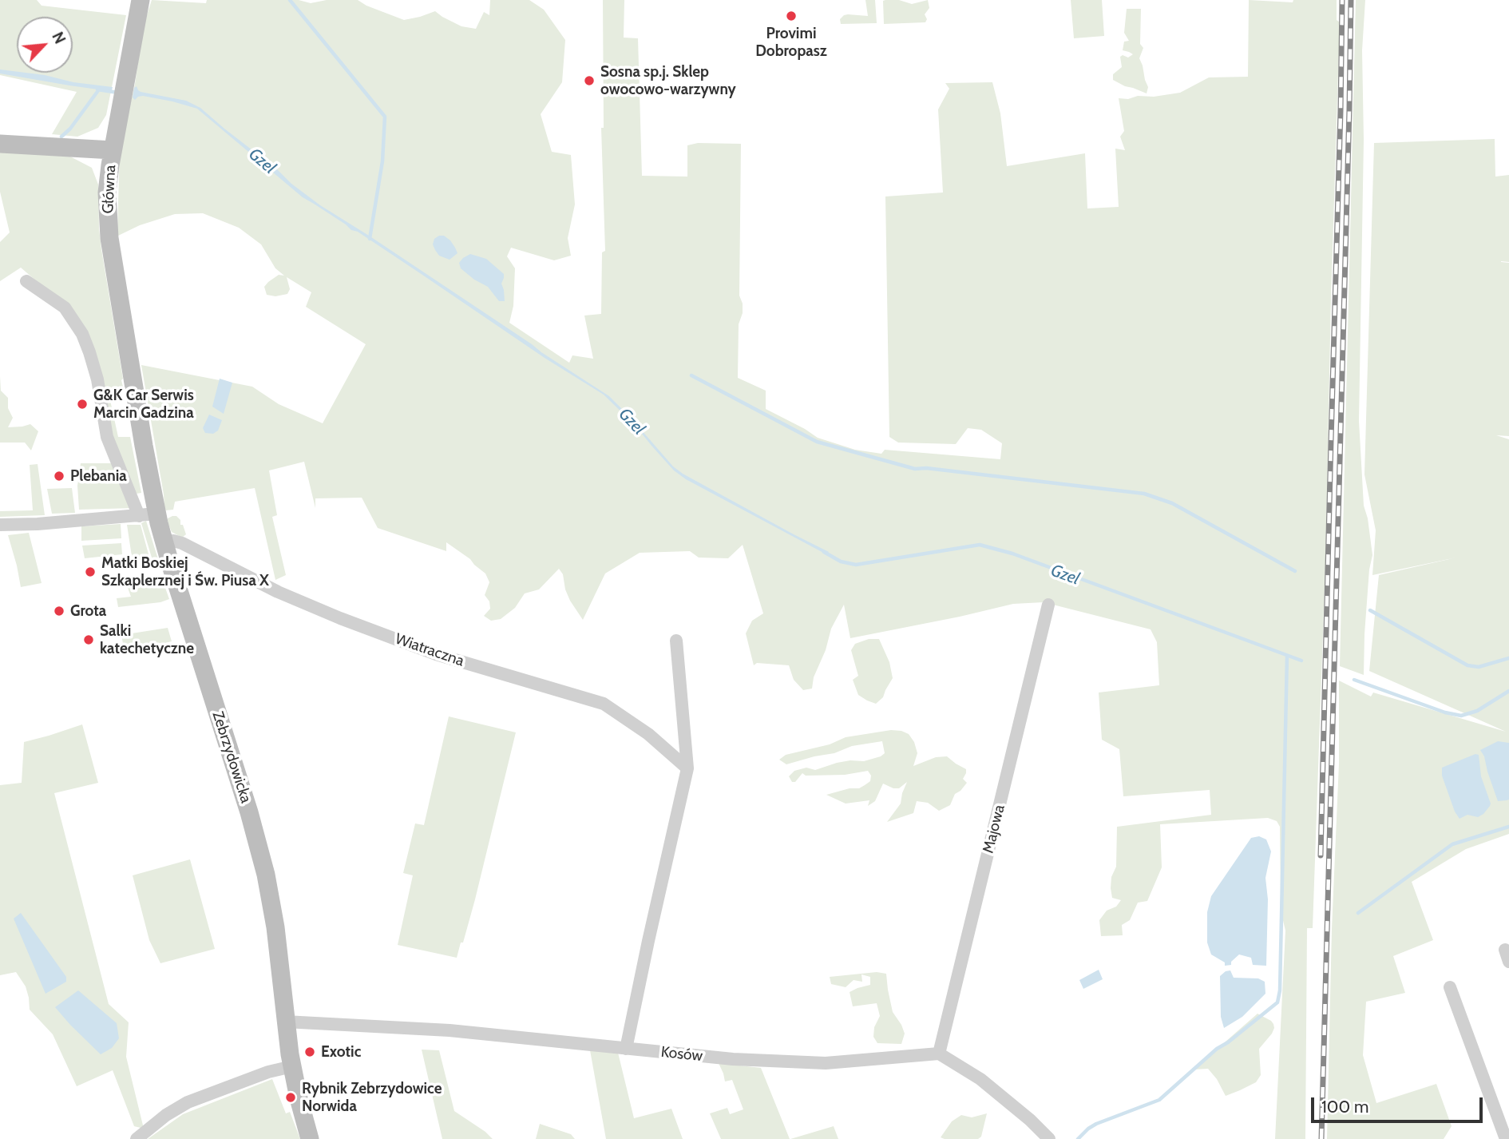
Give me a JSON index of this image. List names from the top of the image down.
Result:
{
  "streets": {
    "street": [
      "Główna",
      "Wiatraczna",
      "Zebrzydowicka",
      "Majowa",
      "Kosów"
    ]
  },
  "crossings": [
    ["Główna", "Zebrzydowicka"],
    ["Wiatraczna", "Zebrzydowicka"],
    ["Zebrzydowicka", "Kosów"],
    ["Majowa", "Kosów"]
  ],
  "water": ["Gzel"],
  "places": [
    "Provimi Dobropasz",
    "Sosna sp.j. Sklep owocowo-warzywny",
    "G&K Car Serwis Marcin Gadzina",
    "Plebania",
    "Matki Boskiej Szkaplerznej i Św. Piusa X",
    "Grota",
    "Salki katechetyczne",
    "Exotic",
    "Rybnik Zebrzydowice Norwida"
  ],
  "scale_bar": "100 m",
  "north": "top right"
}
